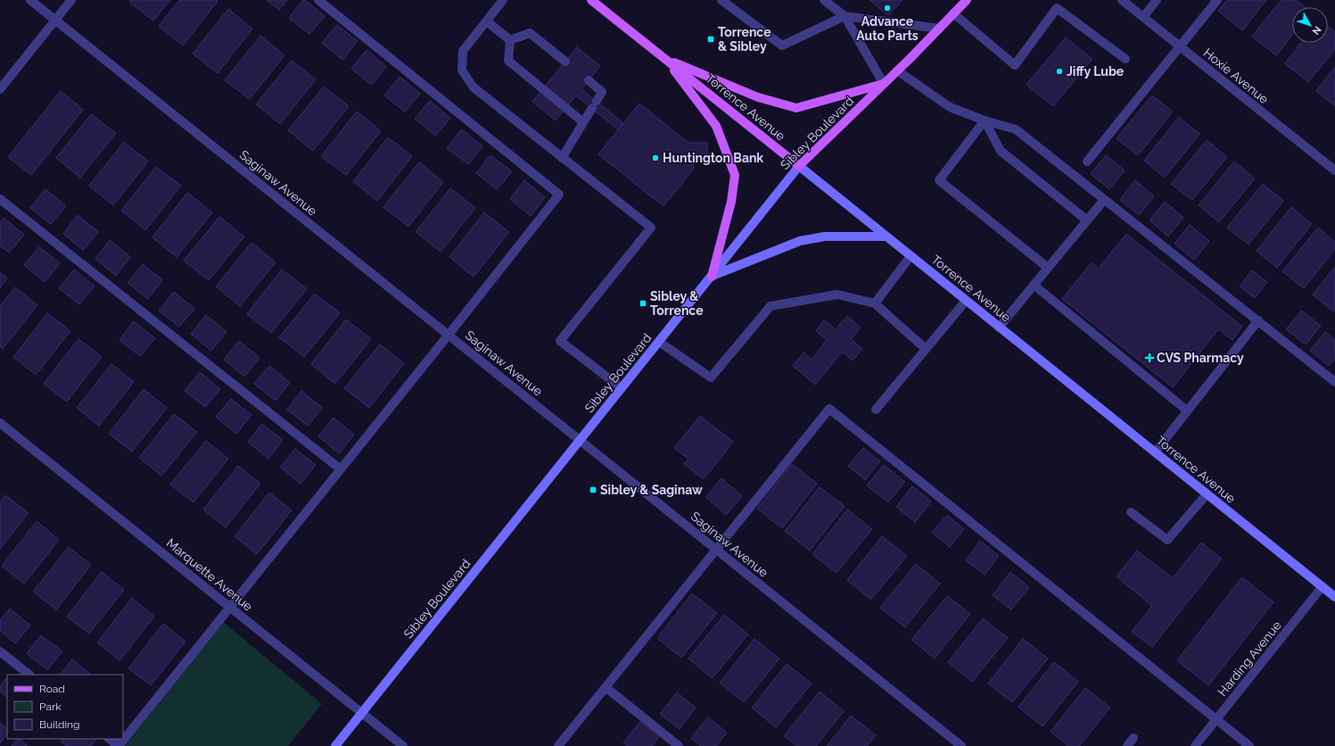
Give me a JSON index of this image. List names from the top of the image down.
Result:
{
  "streets": {
    "main road": ["Torrence Avenue", "Sibley Boulevard"],
    "street": [
      "Hoxie Avenue",
      "Saginaw Avenue",
      "Marquette Avenue",
      "Harding Avenue"
    ]
  },
  "crossings": [
    ["Torrence Avenue", "Sibley Boulevard"],
    ["Torrence Avenue", "Harding Avenue"],
    ["Sibley Boulevard", "Saginaw Avenue"],
    ["Sibley Boulevard", "Marquette Avenue"]
  ],
  "places": {
    "other": ["Advance Auto Parts", "Jiffy Lube", "Huntington Bank"],
    "transit": ["Torrence & Sibley", "Sibley & Torrence", "Sibley & Saginaw"],
    "health": ["CVS Pharmacy"]
  },
  "legend": ["Road", "Park", "Building"],
  "north": "bottom right"
}
